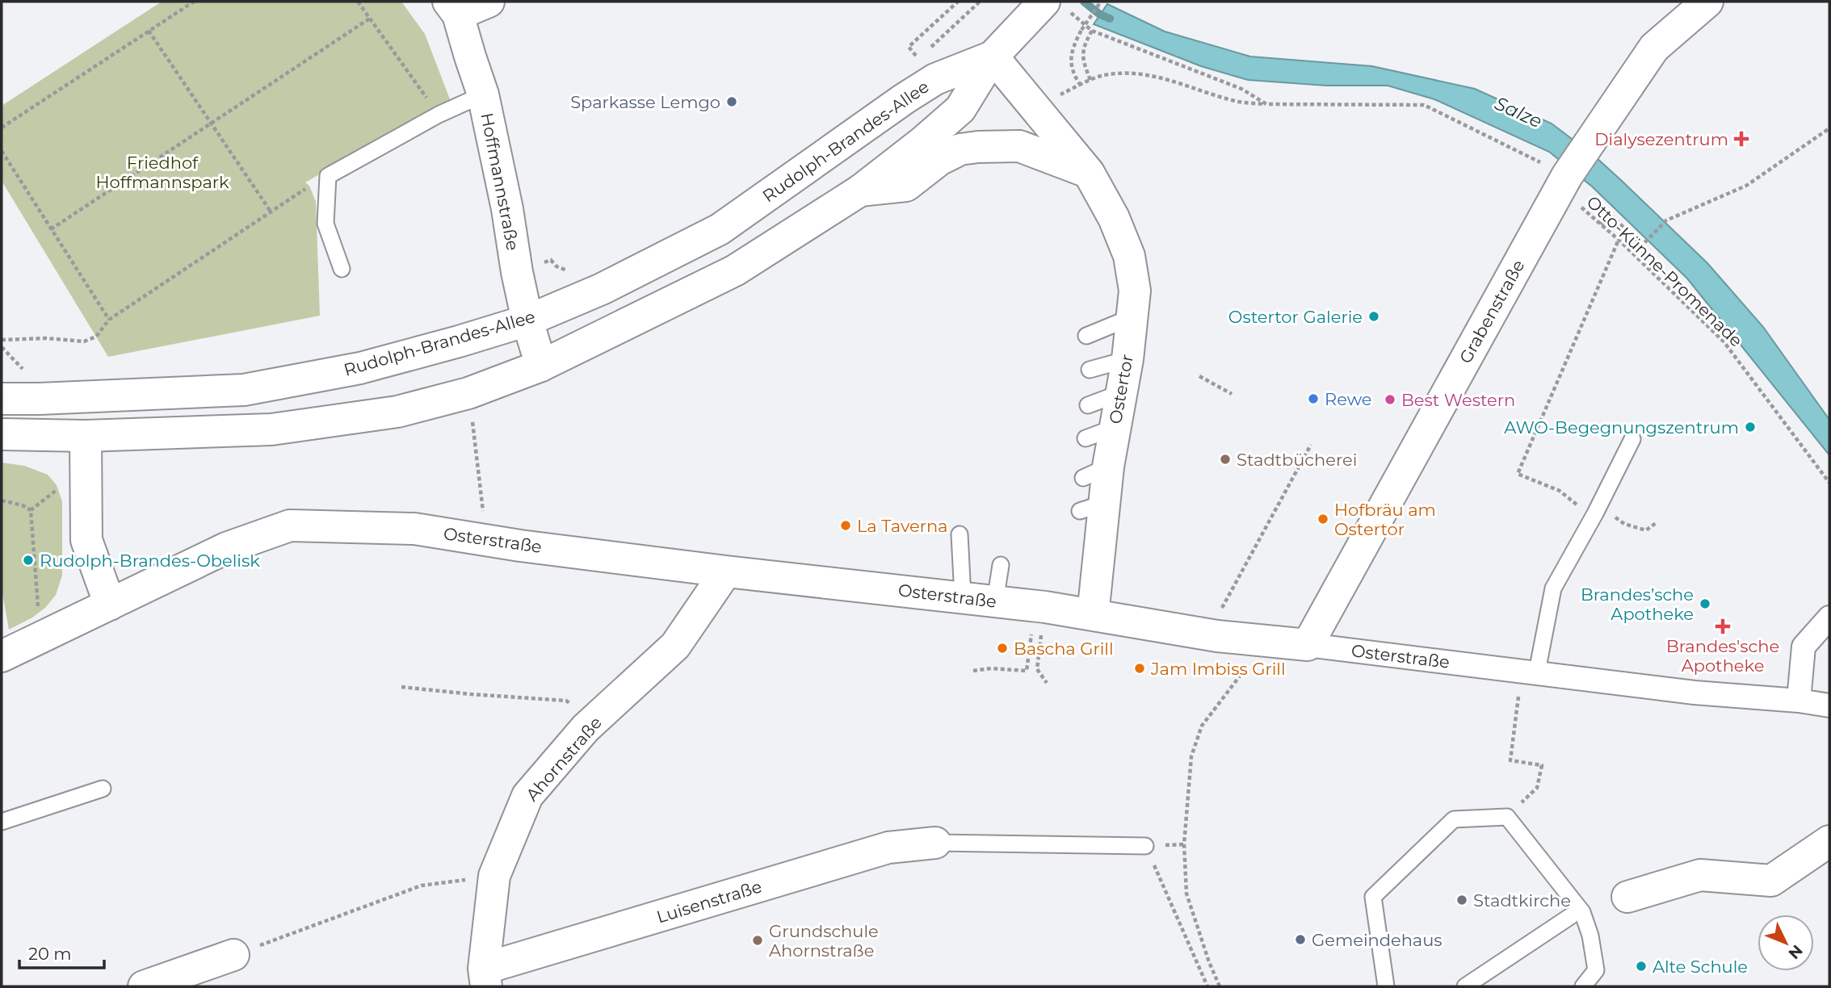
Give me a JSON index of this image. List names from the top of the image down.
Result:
{
  "streets": {
    "street": [
      "Rudolph-Brandes-Allee",
      "Hoffmannstraße",
      "Grabenstraße",
      "Ostertor",
      "Osterstraße",
      "Ahornstraße",
      "Luisenstraße"
    ],
    "path": ["Otto-Künne-Promenade"]
  },
  "crossings": [
    ["Rudolph-Brandes-Allee", "Hoffmannstraße"],
    ["Rudolph-Brandes-Allee", "Ostertor"],
    ["Otto-Künne-Promenade", "Grabenstraße"],
    ["Grabenstraße", "Osterstraße"],
    ["Ostertor", "Osterstraße"],
    ["Osterstraße", "Ahornstraße"],
    ["Ahornstraße", "Luisenstraße"]
  ],
  "water": ["Salze"],
  "parks": ["Friedhof Hoffmannspark"],
  "places": {
    "other": [
      "Sparkasse Lemgo",
      "Ostertor Galerie",
      "Rewe",
      "Best Western",
      "AWO-Begegnungszentrum",
      "Stadtbücherei",
      "Hofbräu am Ostertor",
      "La Taverna",
      "Rudolph-Brandes-Obelisk",
      "Brandes’sche Apotheke",
      "Bascha Grill",
      "Jam Imbiss Grill",
      "Stadtkirche",
      "Gemeindehaus",
      "Grundschule Ahornstraße",
      "Alte Schule"
    ],
    "health": ["Dialysezentrum", "Brandes'sche Apotheke"]
  },
  "scale_bar": "20 m",
  "north": "bottom right"
}
